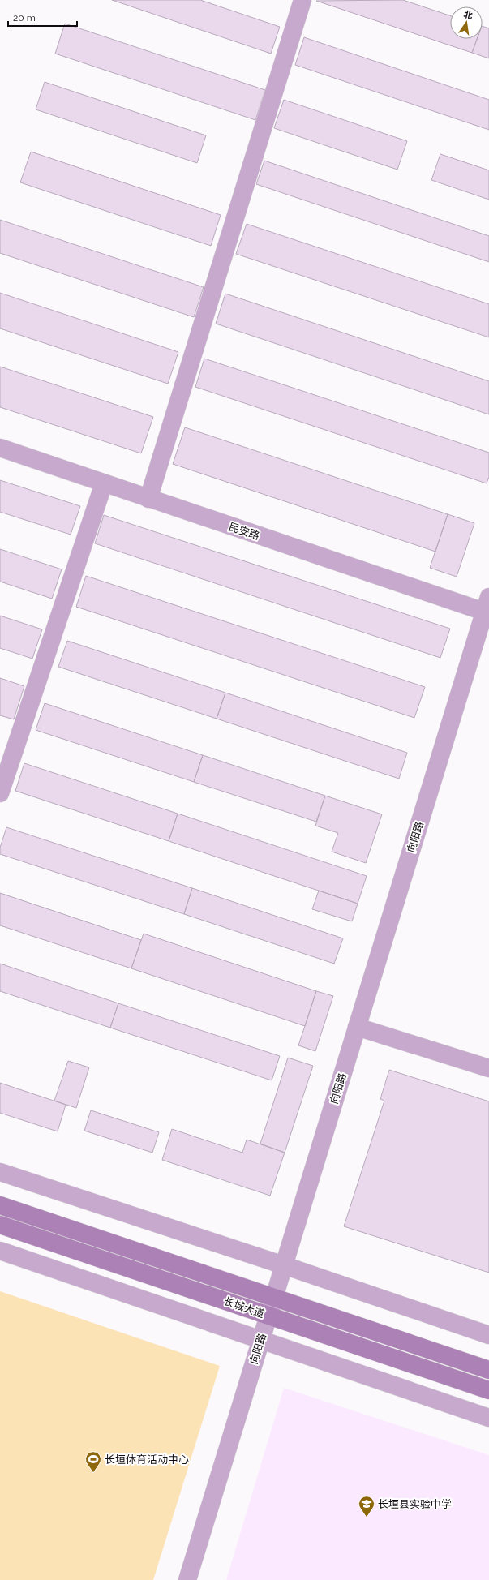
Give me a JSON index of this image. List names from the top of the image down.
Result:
{
  "streets": {
    "main road": ["长城大道"],
    "street": ["民安路", "向阳路"]
  },
  "crossings": [
    ["民安路", "向阳路"],
    ["向阳路", "长城大道"]
  ],
  "places": {
    "sports": ["长垣体育活动中心"],
    "school or university": ["长垣县实验中学"]
  },
  "scale_bar": "20 m",
  "north": "top"
}
